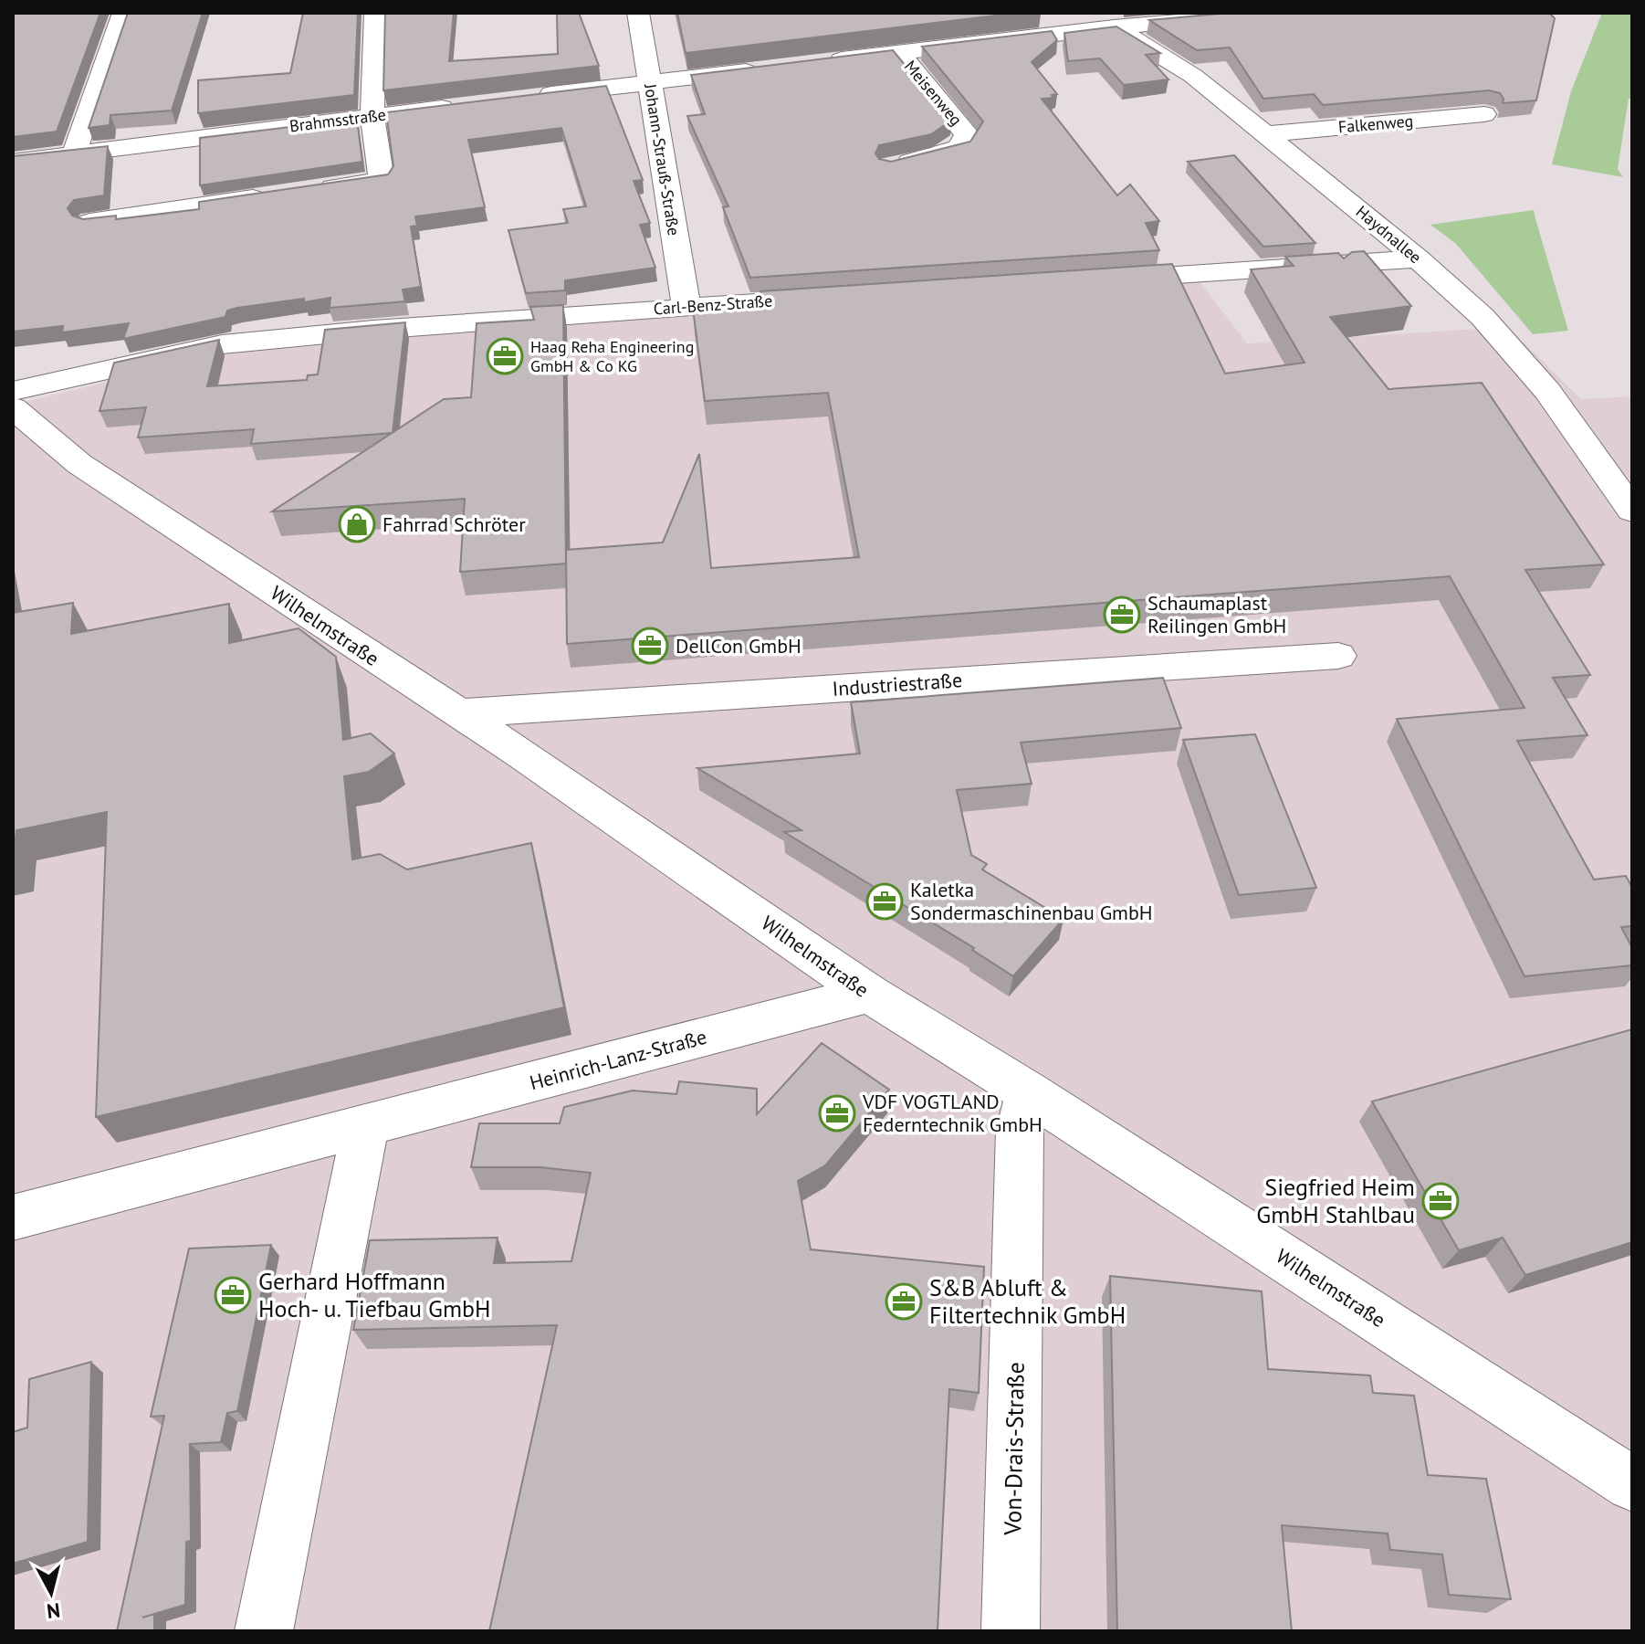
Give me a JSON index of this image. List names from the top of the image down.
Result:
{
  "streets": {
    "street": [
      "Meisenweg",
      "Brahmsstraße",
      "Falkenweg",
      "Johann-Strauß-Straße",
      "Haydnallee",
      "Carl-Benz-Straße",
      "Wilhelmstraße",
      "Industriestraße",
      "Heinrich-Lanz-Straße",
      "Von-Drais-Straße"
    ]
  },
  "crossings": [
    ["Falkenweg", "Haydnallee"],
    ["Johann-Strauß-Straße", "Carl-Benz-Straße"],
    ["Wilhelmstraße", "Industriestraße"],
    ["Wilhelmstraße", "Heinrich-Lanz-Straße"],
    ["Wilhelmstraße", "Von-Drais-Straße"]
  ],
  "places": {
    "office": [
      "Haag Reha Engineering GmbH & Co KG",
      "Schaumaplast Reilingen GmbH",
      "DellCon GmbH",
      "Kaletka Sondermaschinenbau GmbH",
      "VDF VOGTLAND Federntechnik GmbH",
      "Siegfried Heim GmbH Stahlbau",
      "Gerhard Hoffmann Hoch- u. Tiefbau GmbH",
      "S&B Abluft & Filtertechnik GmbH"
    ],
    "shop": ["Fahrrad Schröter"]
  },
  "north": "bottom"
}
